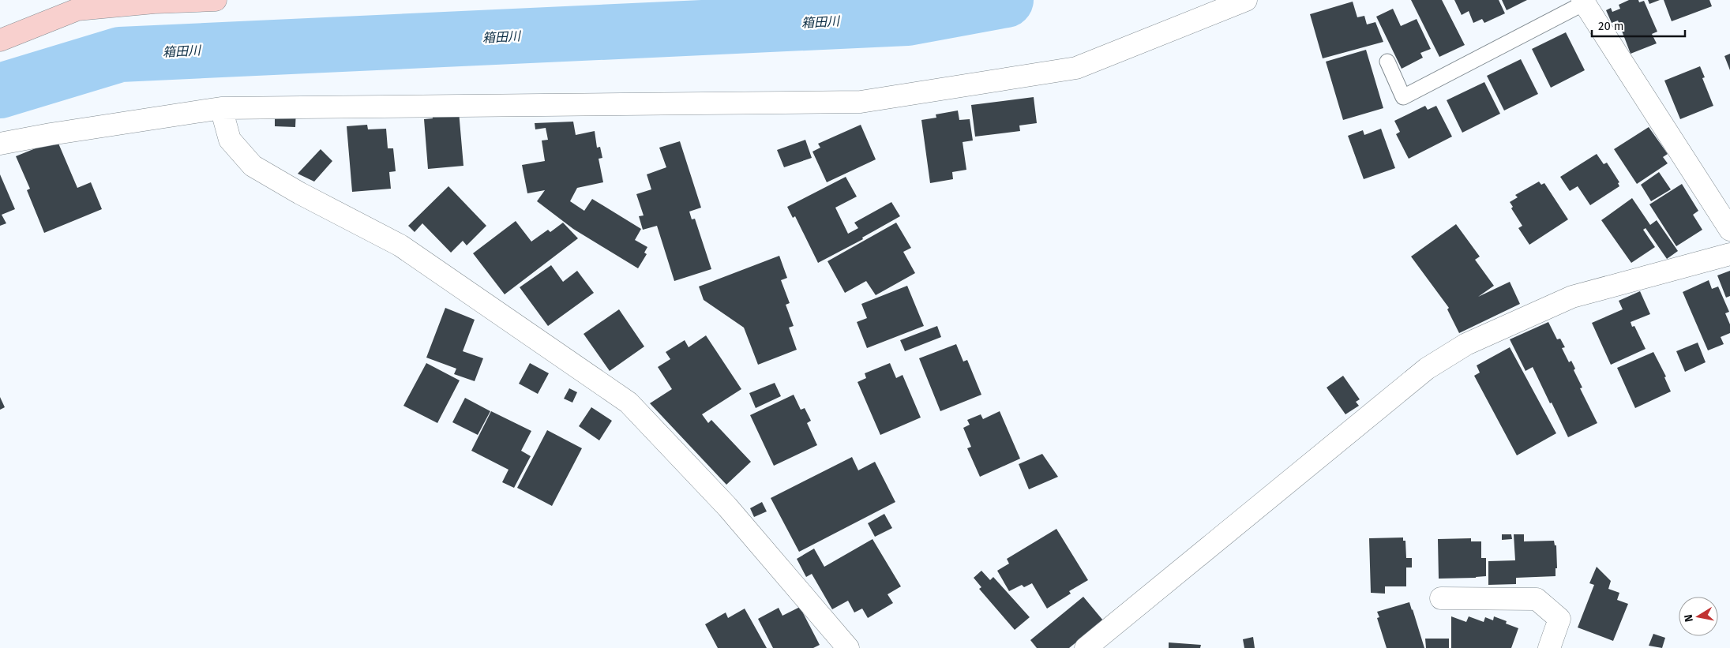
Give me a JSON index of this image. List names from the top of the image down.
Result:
{
  "water": ["箱田川"],
  "scale_bar": "20 m",
  "north": "left"
}
